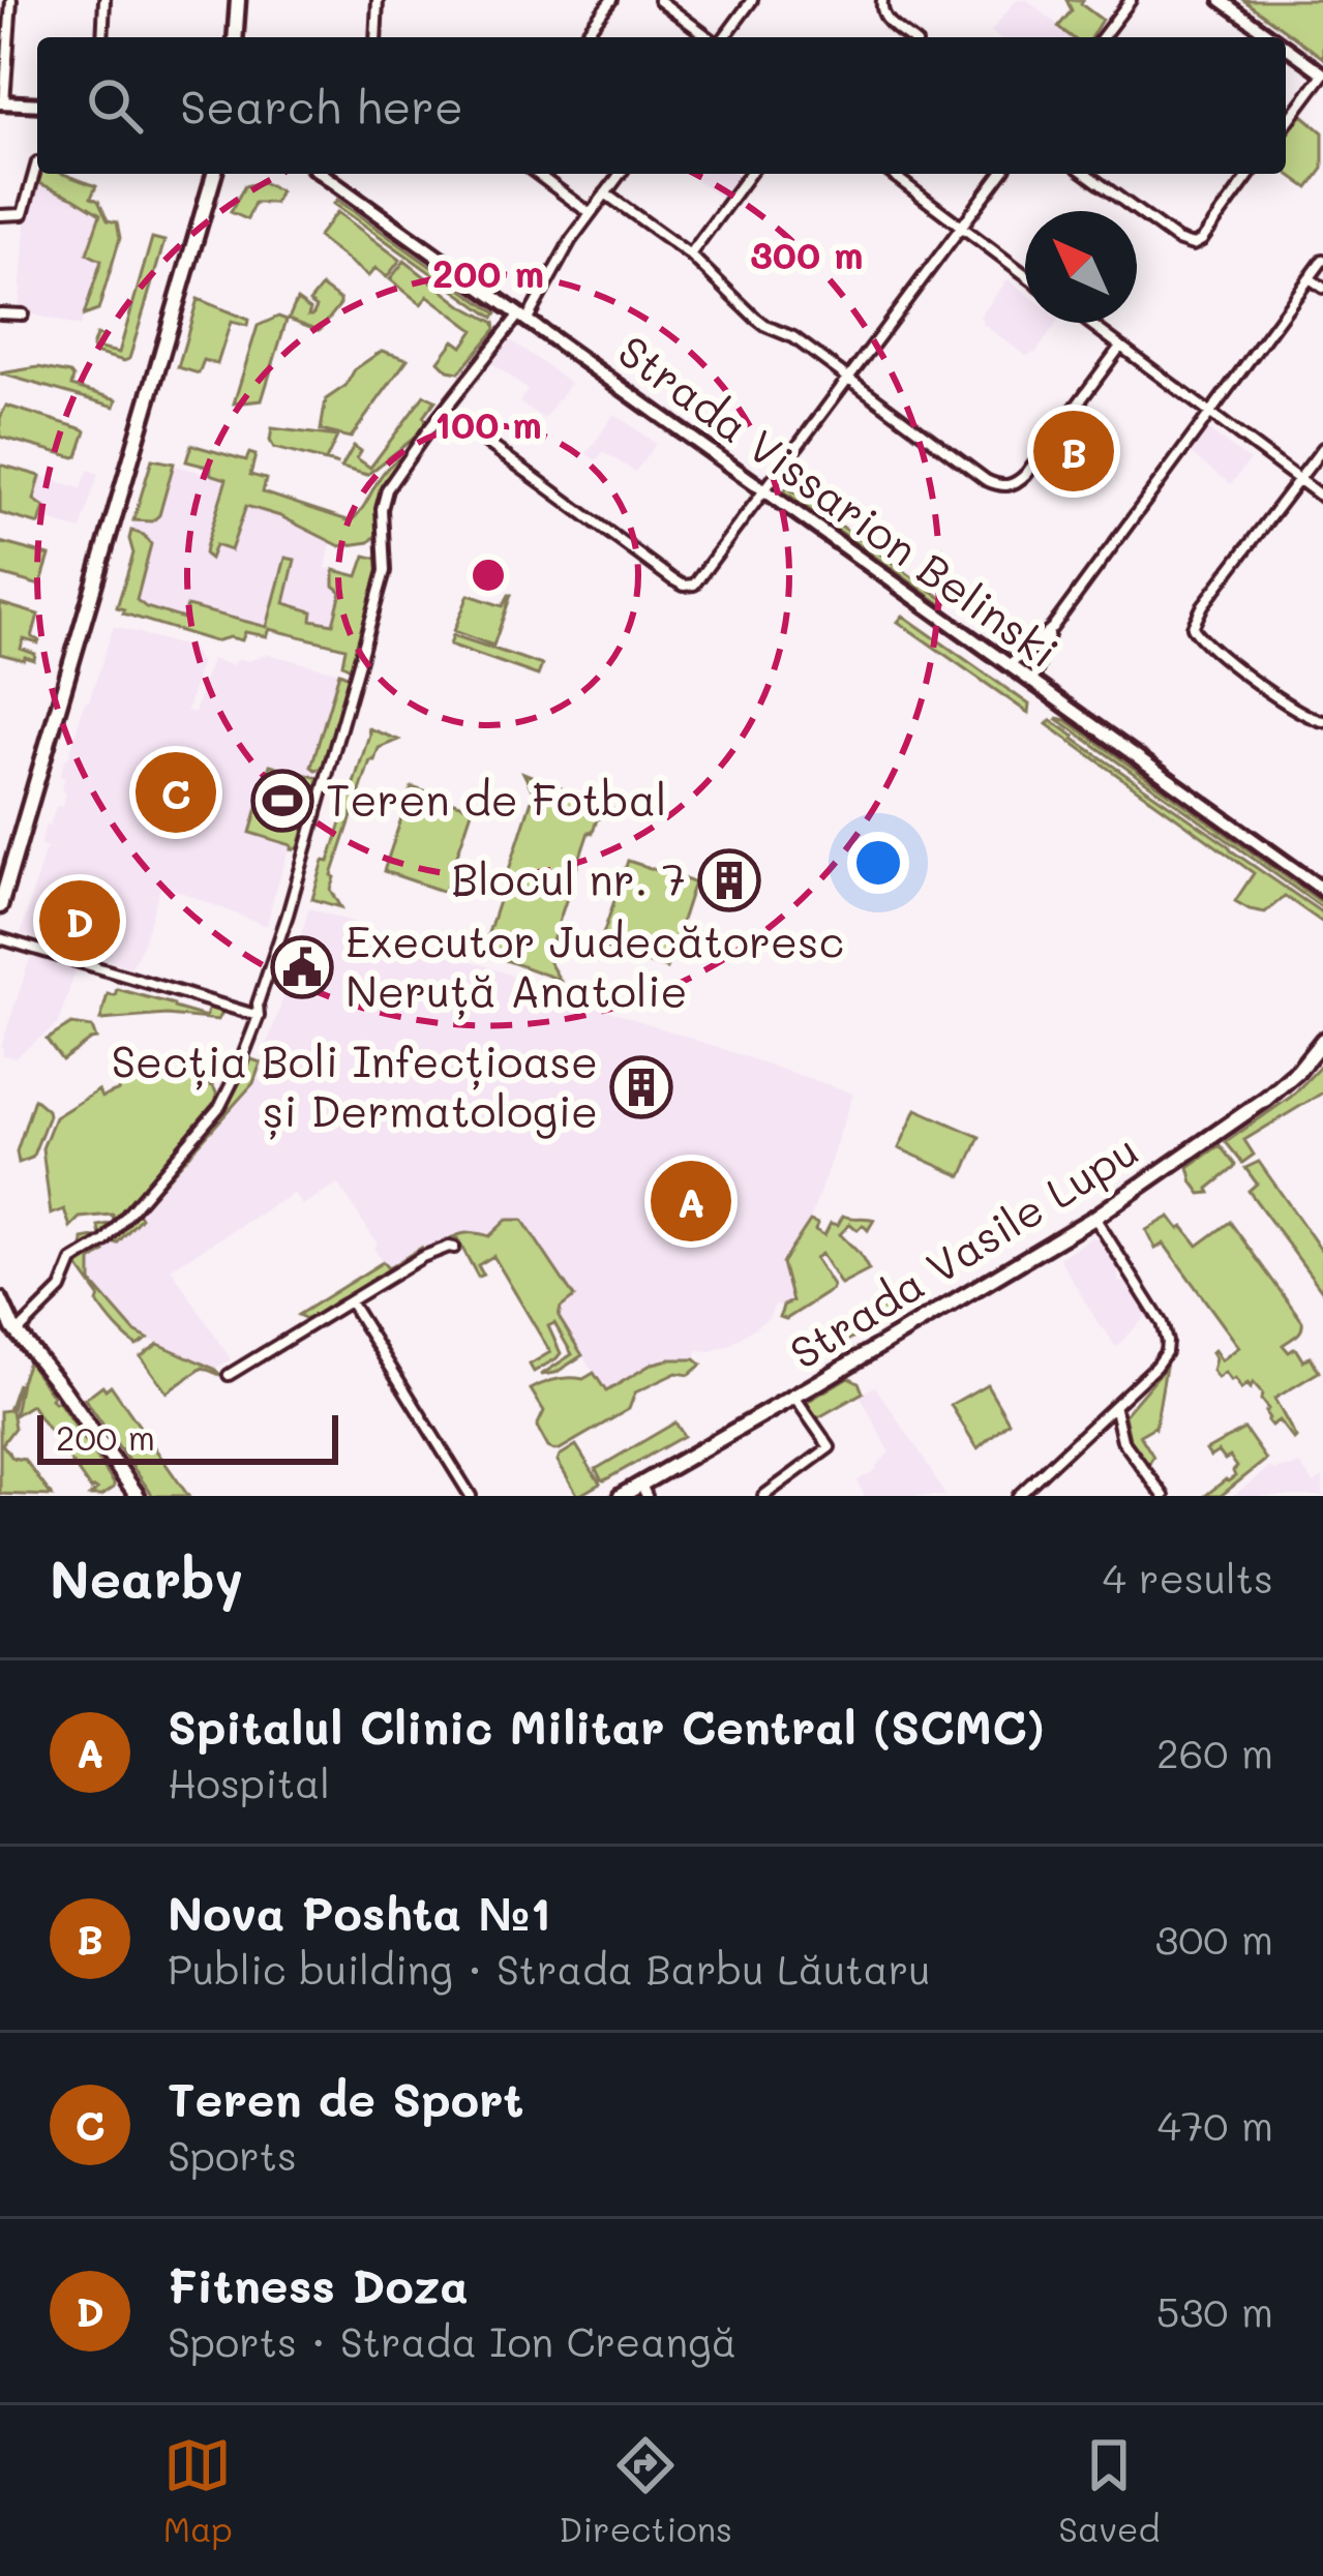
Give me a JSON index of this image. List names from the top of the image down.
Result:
{
  "streets": {
    "main road": ["Strada Vissarion Belinski", "Strada Vasile Lupu"]
  },
  "places": {
    "sports": ["Teren de Fotbal"],
    "building": ["Blocul nr. 7", "Secția Boli Infecțioase și Dermatologie"],
    "public building": ["Executor Judecătoresc Neruță Anatolie"]
  },
  "scale_bar": "200 m",
  "north": "top left",
  "page": {
    "search": "Search here",
    "pins": [
      "B",
      "C",
      "D",
      "A"
    ],
    "scale": "200 m",
    "heading": ["Nearby", "4 results"],
    "list": [
      {
        "mark": "A",
        "name": "Spitalul Clinic Militar Central (SCMC)",
        "note": "Hospital",
        "value": "260 m"
      },
      {
        "mark": "B",
        "name": "Nova Poshta №1",
        "note": "Public building · Strada Barbu Lăutaru",
        "value": "300 m"
      },
      {
        "mark": "C",
        "name": "Teren de Sport",
        "note": "Sports",
        "value": "470 m"
      },
      {
        "mark": "D",
        "name": "Fitness Doza",
        "note": "Sports · Strada Ion Creangă",
        "value": "530 m"
      }
    ],
    "nav": ["Map", "Directions", "Saved"]
  },
  "rings": ["300 m", "200 m", "100 m"]
}
